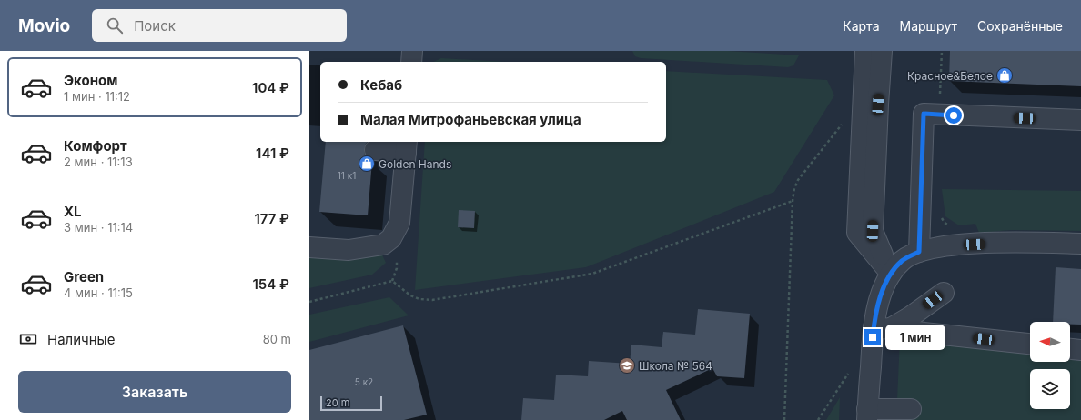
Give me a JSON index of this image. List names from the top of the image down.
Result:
{
  "places": {
    "shop": ["Красное&Белое", "Golden Hands"],
    "school or university": ["Школа № 564"]
  },
  "house_numbers": ["11 к1", "5 к2"],
  "scale_bar": "20 m",
  "north": "left",
  "page": {
    "header": "Movio",
    "search": "Поиск",
    "nav": ["Карта", "Маршрут", "Сохранённые"],
    "list": [
      {
        "name": "Эконом",
        "note": "1 мин · 11:12",
        "value": "104 ₽"
      },
      {
        "name": "Комфорт",
        "note": "2 мин · 11:13",
        "value": "141 ₽"
      },
      {
        "name": "XL",
        "note": "3 мин · 11:14",
        "value": "177 ₽"
      },
      {
        "name": "Green",
        "note": "4 мин · 11:15",
        "value": "154 ₽"
      }
    ],
    "banner": ["Кебаб", "Малая Митрофаньевская улица"],
    "pay": ["Наличные", "80 m"],
    "bubble": "1 мин",
    "buttons": "Заказать",
    "scale": "20 m"
  }
}
